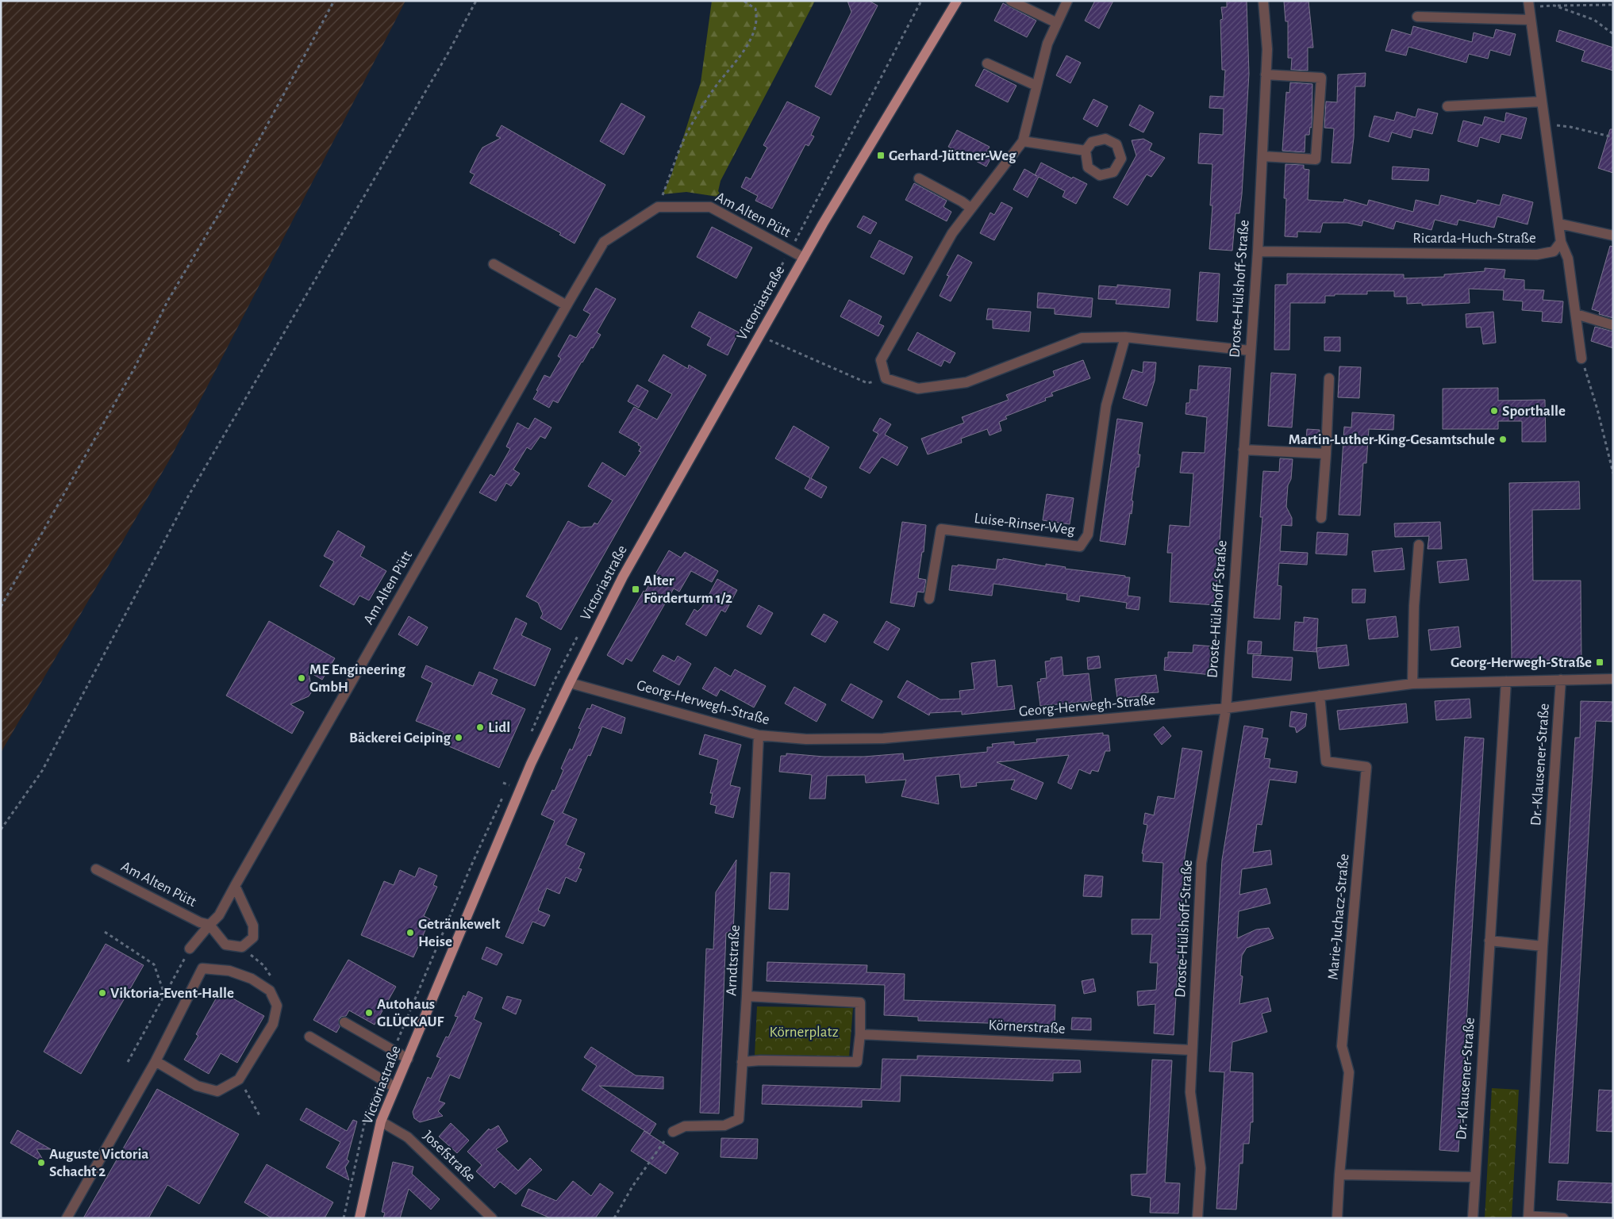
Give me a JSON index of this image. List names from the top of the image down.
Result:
{
  "streets": {
    "main road": ["Victoriastraße"],
    "street": [
      "Am Alten Pütt",
      "Ricarda-Huch-Straße",
      "Droste-Hülshoff-Straße",
      "Luise-Rinser-Weg",
      "Georg-Herwegh-Straße",
      "Dr.-Klausener-Straße",
      "Marie-Juchacz-Straße",
      "Arndtstraße",
      "Körnerstraße",
      "Josefstraße"
    ]
  },
  "crossings": [
    ["Am Alten Pütt", "Victoriastraße"],
    ["Ricarda-Huch-Straße", "Droste-Hülshoff-Straße"],
    ["Droste-Hülshoff-Straße", "Georg-Herwegh-Straße"],
    ["Droste-Hülshoff-Straße", "Körnerstraße"],
    ["Victoriastraße", "Georg-Herwegh-Straße"],
    ["Victoriastraße", "Josefstraße"],
    ["Georg-Herwegh-Straße", "Dr.-Klausener-Straße"],
    ["Georg-Herwegh-Straße", "Marie-Juchacz-Straße"],
    ["Georg-Herwegh-Straße", "Arndtstraße"]
  ],
  "parks": ["Körnerplatz"],
  "places": {
    "transit": ["Gerhard-Jüttner-Weg", "Alter Förderturm 1/2", "Georg-Herwegh-Straße"],
    "other": [
      "Sporthalle",
      "Martin-Luther-King-Gesamtschule",
      "ME Engineering GmbH",
      "Lidl",
      "Bäckerei Geiping",
      "Getränkewelt Heise",
      "Viktoria-Event-Halle",
      "Autohaus GLÜCKAUF",
      "Auguste Victoria Schacht 2"
    ]
  }
}
